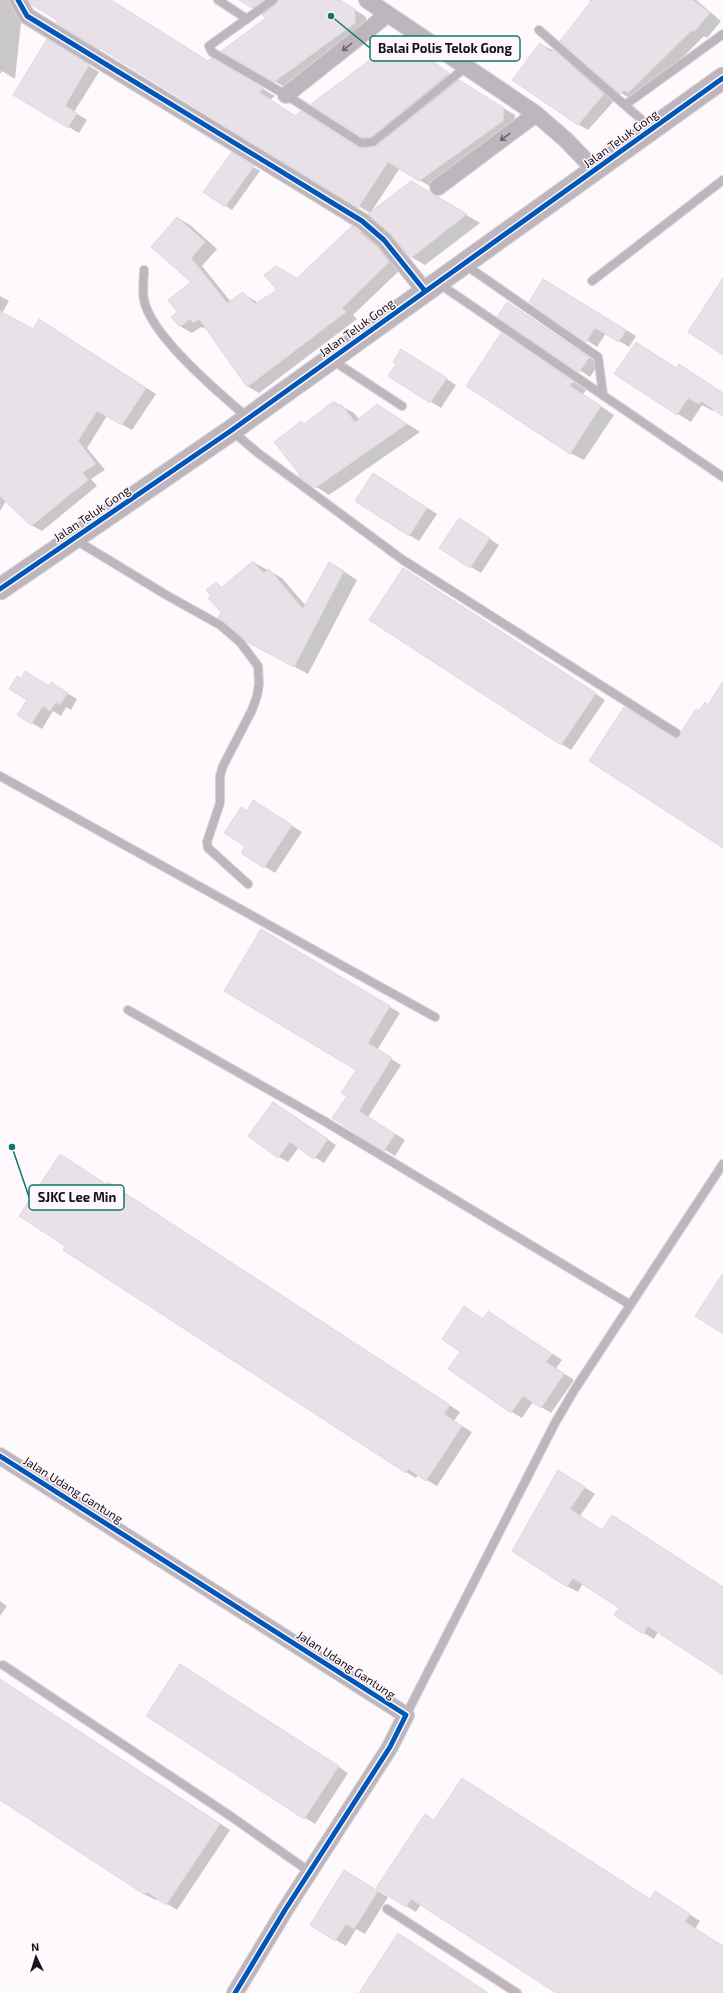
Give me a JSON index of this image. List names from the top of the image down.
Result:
{
  "streets": {
    "street": ["Jalan Teluk Gong", "Jalan Udang Gantung"]
  },
  "places": ["Balai Polis Telok Gong", "SJKC Lee Min"],
  "north": "top"
}
